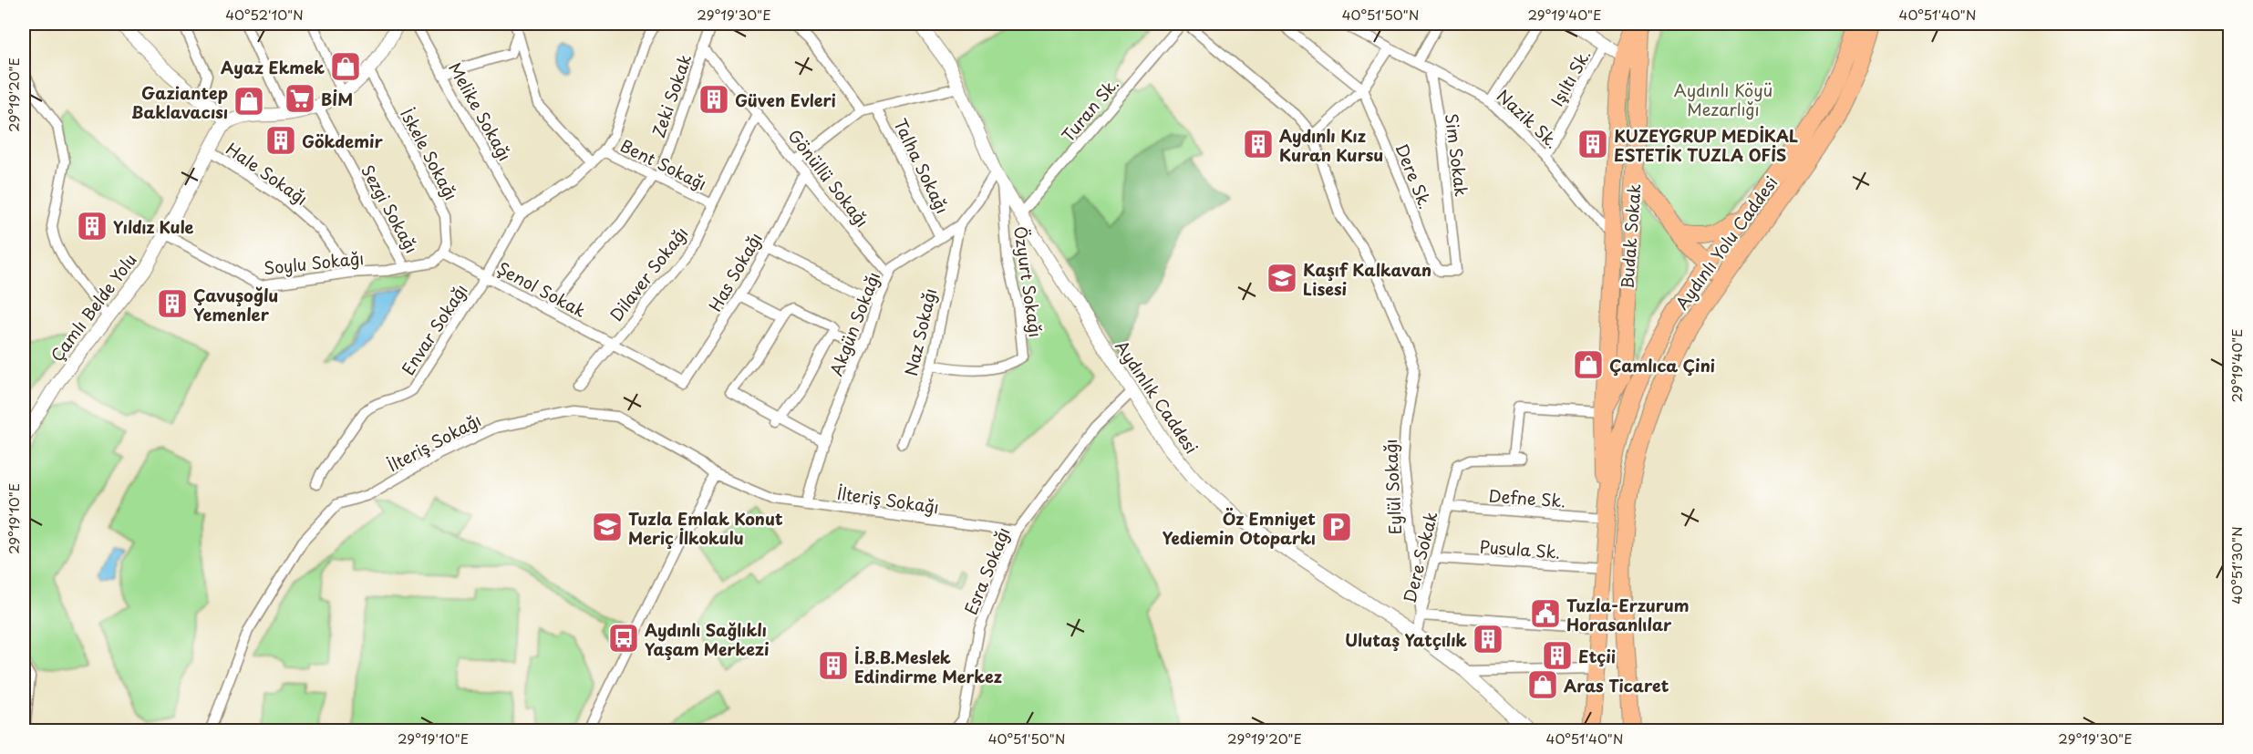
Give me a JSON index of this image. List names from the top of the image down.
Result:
{
  "streets": {
    "main road": ["Budak Sokak", "Aydınlı Yolu Caddesi"],
    "street": [
      "Işıltı Sk.",
      "Zeki Sokak",
      "Turan Sk.",
      "Melike Sokağı",
      "Nazik Sk.",
      "İskele Sokağı",
      "Sim Sokak",
      "Bent Sokağı",
      "Talha Sokağı",
      "Hale Sokağı",
      "Dere Sk.",
      "Gönüllü Sokağı",
      "Sezgi Sokağı",
      "Soylu Sokağı",
      "Has Sokağı",
      "Dilaver Sokağı",
      "Özyurt Sokağı",
      "Şenol Sokak",
      "Çamlı Belde Yolu",
      "Akgün Sokağı",
      "Envar Sokağı",
      "Naz Sokağı",
      "Aydınlık Caddesi",
      "İlteriş Sokağı",
      "Eylül Sokağı",
      "Defne Sk.",
      "Pusula Sk.",
      "Dere Sokak",
      "Esra Sokağı"
    ]
  },
  "crossings": [
    ["Işıltı Sk.", "Nazik Sk."],
    ["Zeki Sokak", "Bent Sokağı"],
    ["Zeki Sokak", "Gönüllü Sokağı"],
    ["Zeki Sokak", "Şenol Sokak"],
    ["Turan Sk.", "Aydınlık Caddesi"],
    ["Melike Sokağı", "Envar Sokağı"],
    ["Nazik Sk.", "Sim Sokak"],
    ["Nazik Sk.", "Budak Sokak"],
    ["İskele Sokağı", "Soylu Sokağı"],
    ["İskele Sokağı", "Şenol Sokak"],
    ["Sim Sokak", "Dere Sk."],
    ["Bent Sokağı", "Dilaver Sokağı"],
    ["Talha Sokağı", "Akgün Sokağı"],
    ["Hale Sokağı", "Soylu Sokağı"],
    ["Hale Sokağı", "Çamlı Belde Yolu"],
    ["Gönüllü Sokağı", "Has Sokağı"],
    ["Gönüllü Sokağı", "Dilaver Sokağı"],
    ["Gönüllü Sokağı", "Akgün Sokağı"],
    ["Sezgi Sokağı", "Soylu Sokağı"],
    ["Budak Sokak", "Aydınlı Yolu Caddesi"],
    ["Budak Sokak", "Defne Sk."],
    ["Budak Sokak", "Dere Sokak"],
    ["Aydınlı Yolu Caddesi", "Defne Sk."],
    ["Aydınlı Yolu Caddesi", "Pusula Sk."],
    ["Soylu Sokağı", "Şenol Sokak"],
    ["Soylu Sokağı", "Çamlı Belde Yolu"],
    ["Has Sokağı", "Şenol Sokak"],
    ["Dilaver Sokağı", "Şenol Sokak"],
    ["Özyurt Sokağı", "Akgün Sokağı"],
    ["Özyurt Sokağı", "Naz Sokağı"],
    ["Özyurt Sokağı", "Aydınlık Caddesi"],
    ["Şenol Sokak", "Envar Sokağı"],
    ["Akgün Sokağı", "Naz Sokağı"],
    ["Akgün Sokağı", "Aydınlık Caddesi"],
    ["Akgün Sokağı", "İlteriş Sokağı"],
    ["Aydınlık Caddesi", "Eylül Sokağı"],
    ["Aydınlık Caddesi", "Esra Sokağı"],
    ["İlteriş Sokağı", "Esra Sokağı"],
    ["Eylül Sokağı", "Dere Sokak"],
    ["Defne Sk.", "Dere Sokak"],
    ["Pusula Sk.", "Dere Sokak"]
  ],
  "parks": ["Aydınlı Köyü Mezarlığı"],
  "places": {
    "shop": [
      "Ayaz Ekmek",
      "Gaziantep Baklavacısı",
      "Çamlıca Çini",
      "Aras Ticaret"
    ],
    "supermarket": ["BİM"],
    "building": [
      "Güven Evleri",
      "Gökdemir",
      "Aydınlı Kız Kuran Kursu",
      "KUZEYGRUP MEDİKAL ESTETİK TUZLA OFİS",
      "Yıldız Kule",
      "Çavuşoğlu Yemenler",
      "Ulutaş Yatçılık",
      "Etçii",
      "İ.B.B.Meslek Edindirme Merkez"
    ],
    "school or university": ["Kaşıf Kalkavan Lisesi", "Tuzla Emlak Konut Meriç İlkokulu"],
    "parking": ["Öz Emniyet Yediemin Otoparkı"],
    "public building": ["Tuzla-Erzurum Horasanlılar"],
    "bus stop": ["Aydınlı Sağlıklı Yaşam Merkezi"]
  },
  "coordinates": [
    "40°52'10\"N",
    "29°19'30\"E",
    "40°51'50\"N",
    "29°19'40\"E",
    "40°51'40\"N",
    "29°19'20\"E",
    "29°19'10\"E",
    "40°51'30\"N"
  ]
}
